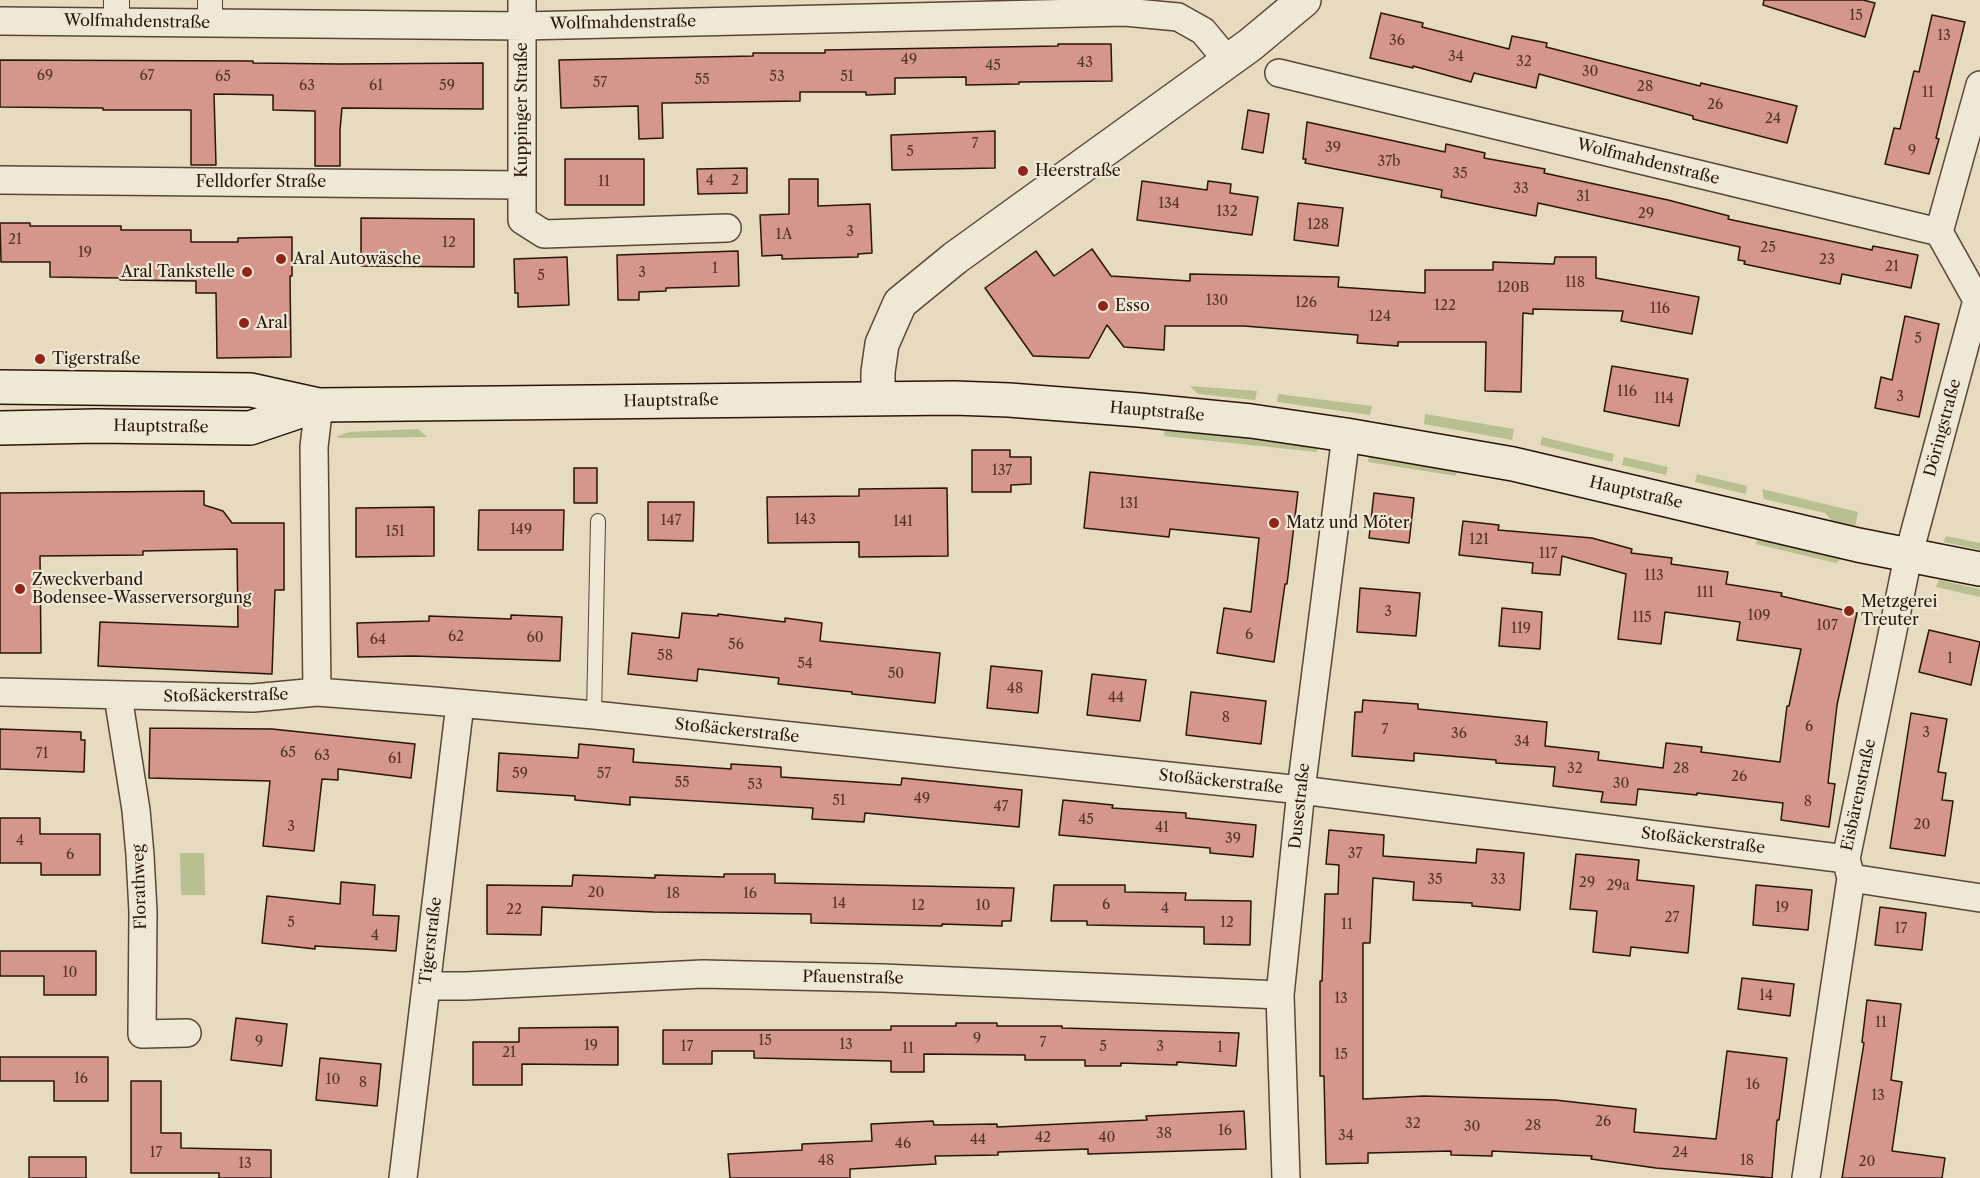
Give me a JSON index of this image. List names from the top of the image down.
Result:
{
  "streets": {
    "main road": ["Hauptstraße"],
    "street": [
      "Wolfmahdenstraße",
      "Kuppinger Straße",
      "Felldorfer Straße",
      "Döringstraße",
      "Stoßäckerstraße",
      "Eisbärenstraße",
      "Dusestraße",
      "Florathweg",
      "Tigerstraße",
      "Pfauenstraße"
    ]
  },
  "crossings": [
    ["Wolfmahdenstraße", "Kuppinger Straße"],
    ["Kuppinger Straße", "Felldorfer Straße"],
    ["Hauptstraße", "Döringstraße"],
    ["Hauptstraße", "Eisbärenstraße"],
    ["Hauptstraße", "Dusestraße"],
    ["Döringstraße", "Eisbärenstraße"],
    ["Stoßäckerstraße", "Eisbärenstraße"],
    ["Stoßäckerstraße", "Dusestraße"],
    ["Stoßäckerstraße", "Florathweg"],
    ["Stoßäckerstraße", "Tigerstraße"],
    ["Dusestraße", "Pfauenstraße"],
    ["Tigerstraße", "Pfauenstraße"]
  ],
  "places": [
    "Heerstraße",
    "Aral Autowäsche",
    "Aral Tankstelle",
    "Esso",
    "Aral",
    "Tigerstraße",
    "Matz und Möter",
    "Zweckverband Bodensee-Wasserversorgung",
    "Metzgerei Treuter"
  ],
  "house_numbers": [
    "15",
    "13",
    "36",
    "34",
    "49",
    "32",
    "43",
    "45",
    "30",
    "69",
    "67",
    "65",
    "53",
    "51",
    "55",
    "57",
    "63",
    "61",
    "59",
    "28",
    "11",
    "26",
    "24",
    "7",
    "39",
    "9",
    "5",
    "37b",
    "35",
    "4",
    "2",
    "11",
    "33",
    "31",
    "134",
    "132",
    "29",
    "128",
    "3",
    "1A",
    "21",
    "12",
    "25",
    "19",
    "23",
    "21",
    "1",
    "3",
    "5",
    "118",
    "120B",
    "130",
    "126",
    "122",
    "116",
    "124",
    "5",
    "116",
    "3",
    "114",
    "137",
    "131",
    "143",
    "147",
    "141",
    "149",
    "151",
    "121",
    "117",
    "113",
    "111",
    "3",
    "109",
    "115",
    "107",
    "119",
    "6",
    "62",
    "60",
    "64",
    "56",
    "58",
    "1",
    "54",
    "50",
    "48",
    "44",
    "8",
    "6",
    "7",
    "3",
    "36",
    "34",
    "65",
    "71",
    "63",
    "61",
    "32",
    "28",
    "59",
    "57",
    "26",
    "55",
    "30",
    "53",
    "49",
    "51",
    "8",
    "47",
    "45",
    "20",
    "3",
    "41",
    "39",
    "4",
    "37",
    "6",
    "35",
    "33",
    "29",
    "29a",
    "20",
    "18",
    "16",
    "14",
    "6",
    "12",
    "10",
    "19",
    "4",
    "22",
    "27",
    "5",
    "12",
    "11",
    "17",
    "4",
    "10",
    "14",
    "13",
    "11",
    "9",
    "15",
    "9",
    "7",
    "13",
    "19",
    "17",
    "5",
    "3",
    "1",
    "11",
    "21",
    "15",
    "16",
    "10",
    "8",
    "16",
    "13",
    "26",
    "32",
    "28",
    "30",
    "16",
    "38",
    "34",
    "42",
    "40",
    "44",
    "46",
    "17",
    "24",
    "48",
    "18",
    "20",
    "13"
  ]
}
